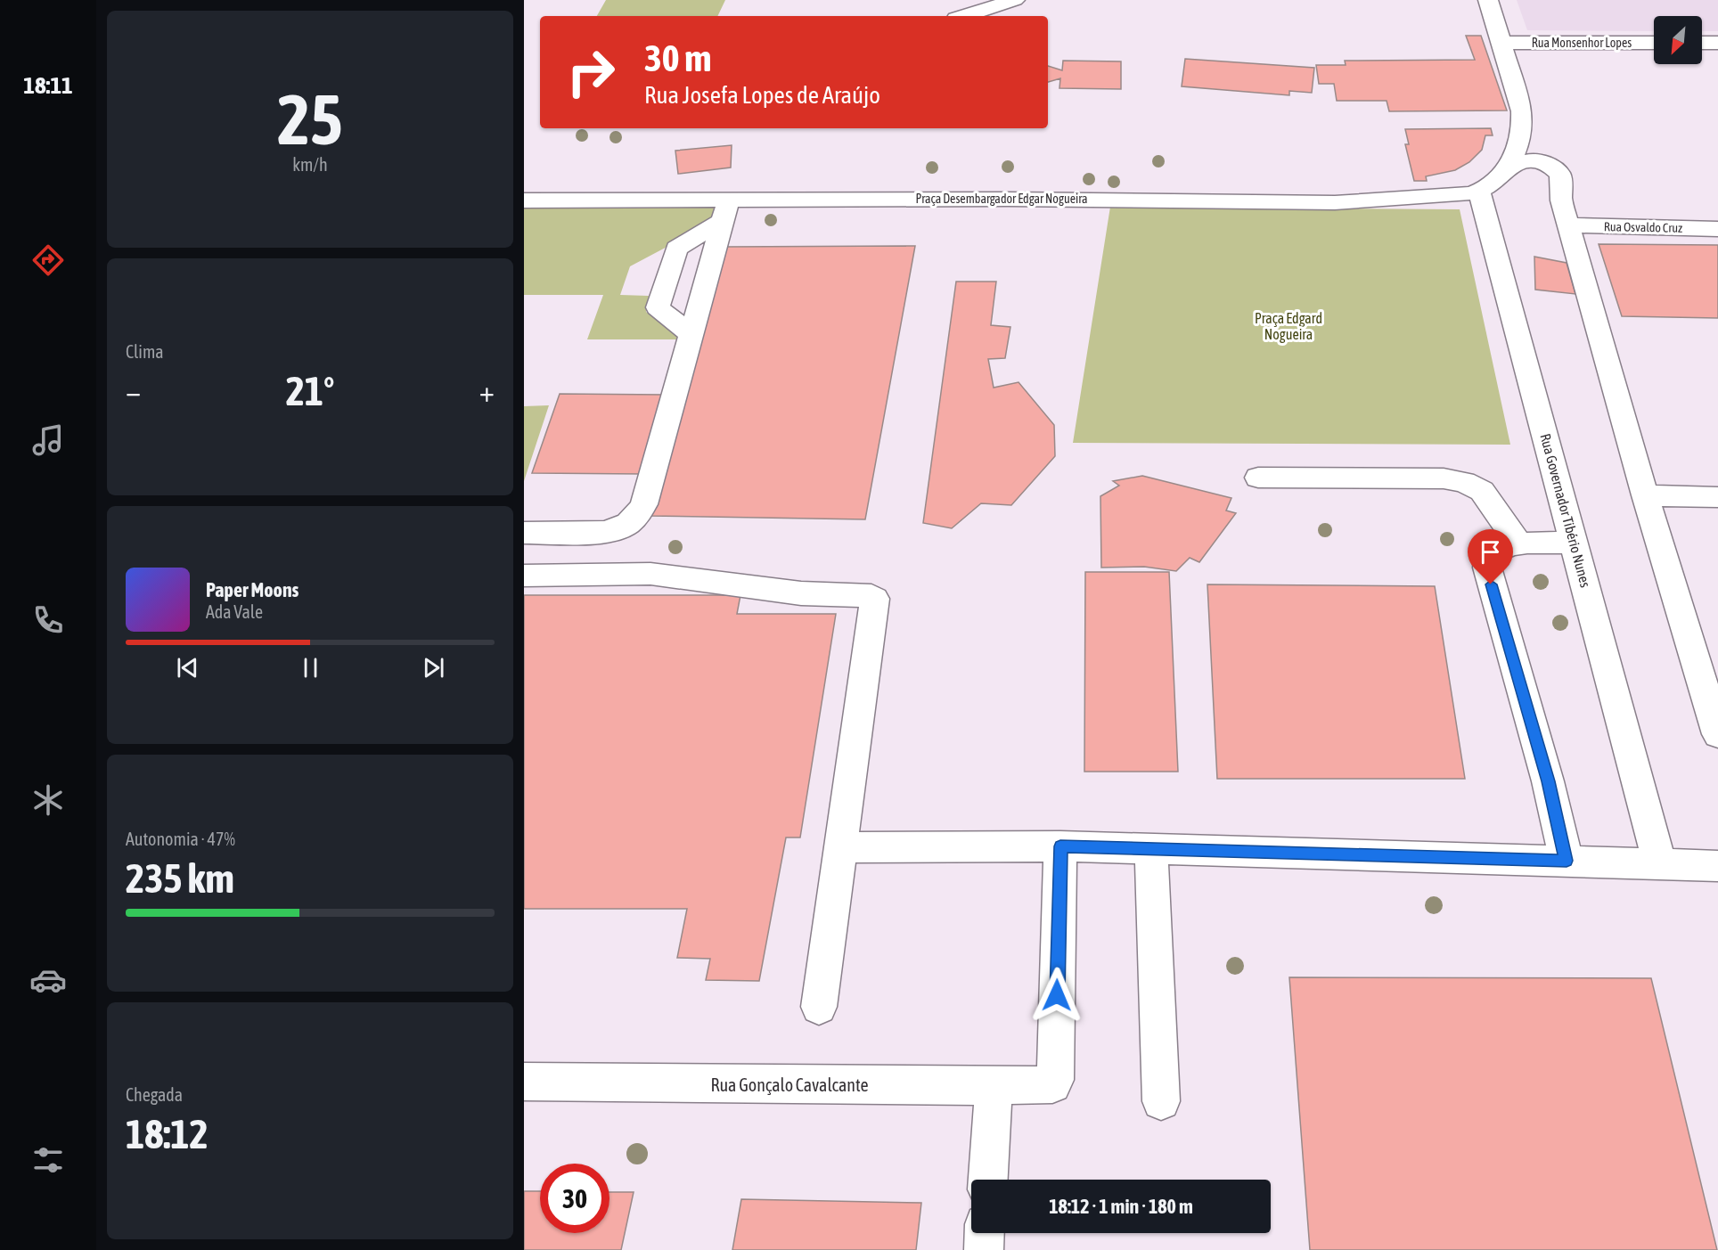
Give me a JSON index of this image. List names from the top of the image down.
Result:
{
  "streets": {
    "street": [
      "Rua Monsenhor Lopes",
      "Praça Desembargador Edgar Nogueira",
      "Rua Osvaldo Cruz",
      "Rua Governador Tibério Nunes",
      "Rua Gonçalo Cavalcante"
    ]
  },
  "crossings": [
    ["Praça Desembargador Edgar Nogueira", "Rua Governador Tibério Nunes"]
  ],
  "parks": ["Praça Edgard Nogueira"],
  "north": "bottom left",
  "page": {
    "tabs": "18:11",
    "tile": [
      ["25", "km/h"],
      "Clima",
      ["Autonomia · 47%", "235 km"],
      ["Chegada", "18:12"]
    ],
    "turn": ["30 m", "Rua Josefa Lopes de Araújo"],
    "heat": ["−", "21°", "+"],
    "song": ["Paper Moons", "Ada Vale"],
    "limit": "30",
    "trip": "18:12 · 1 min · 180 m"
  }
}
